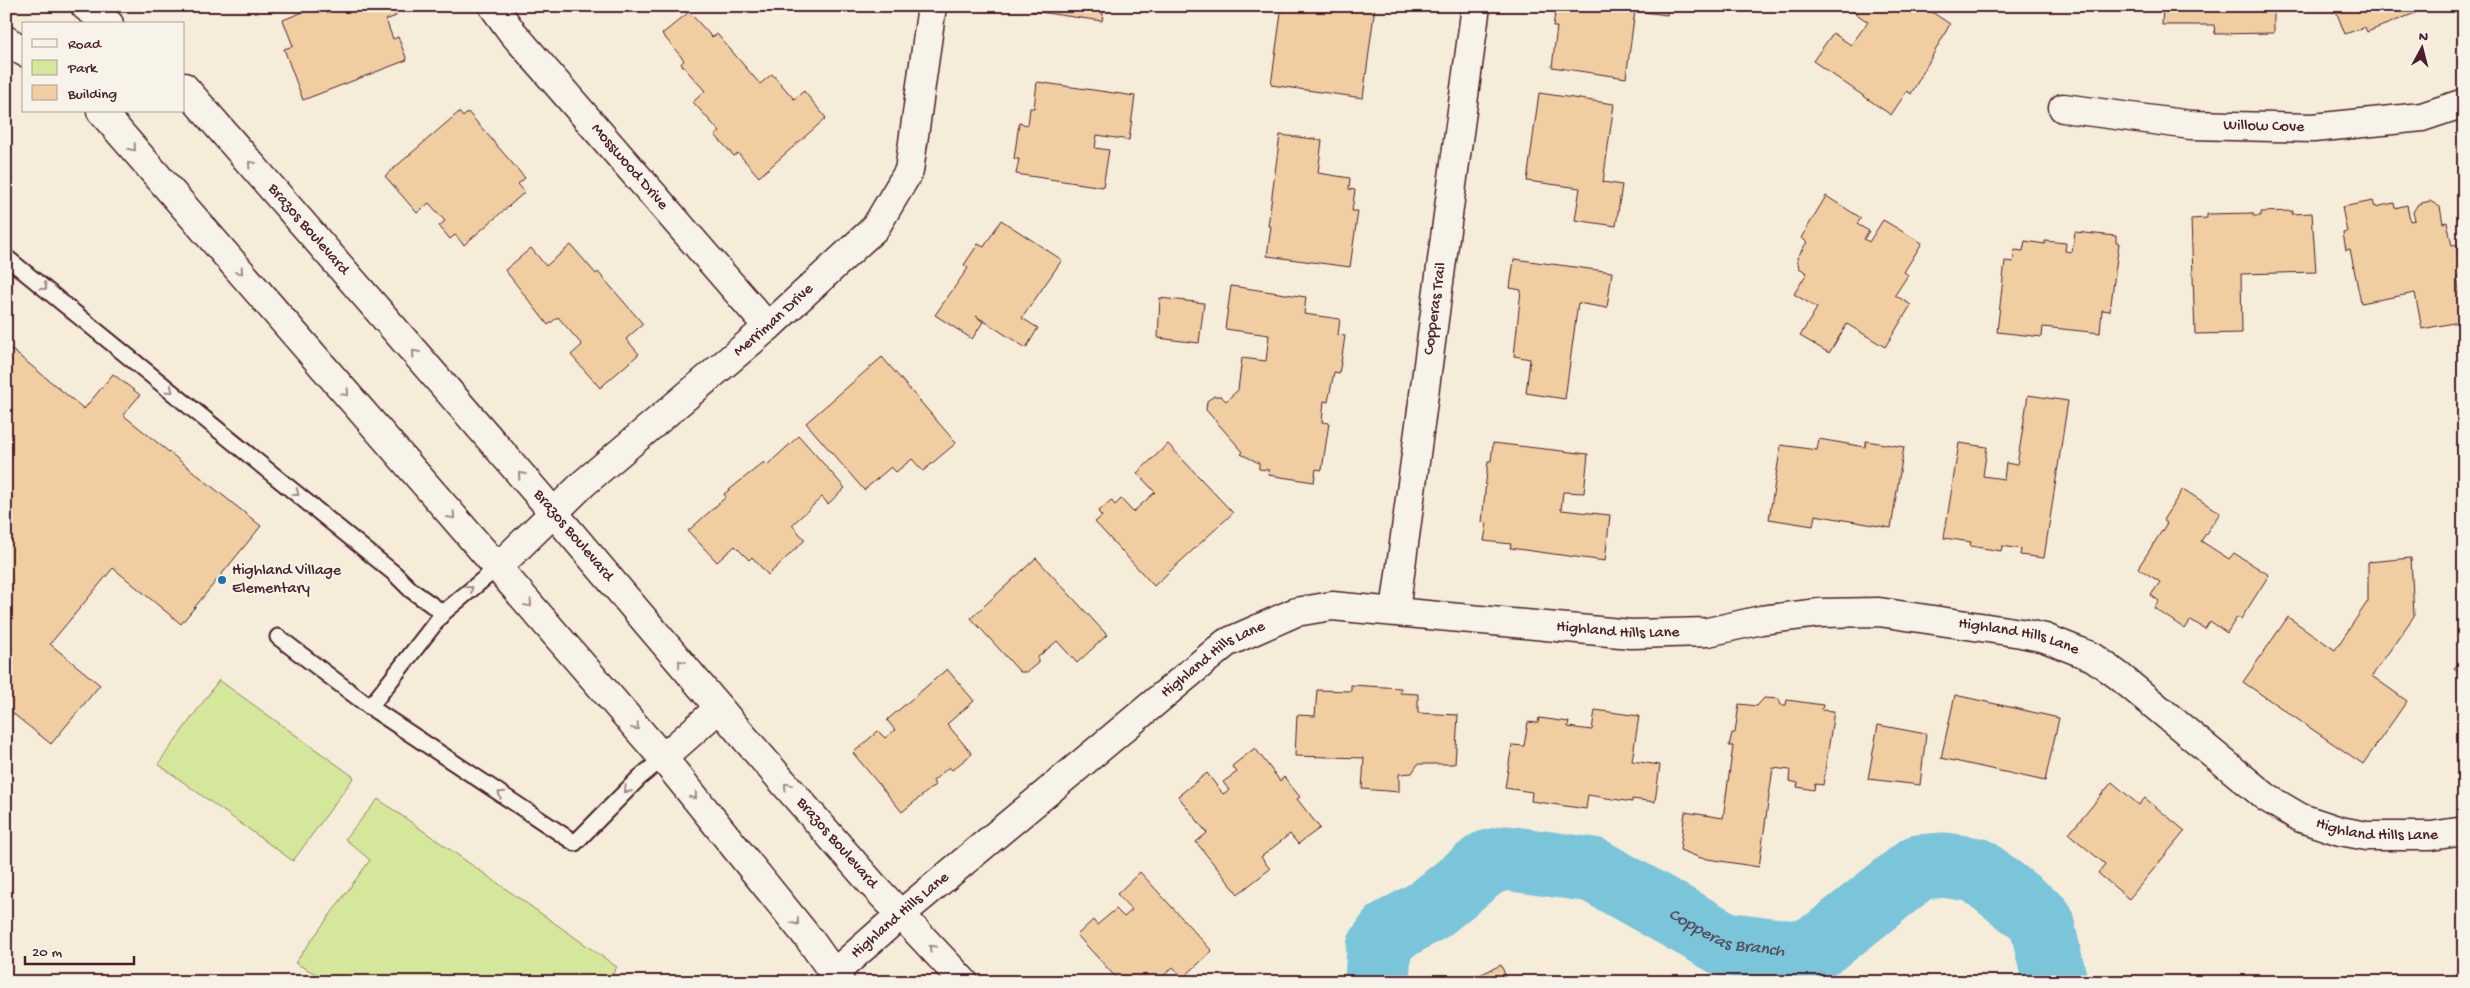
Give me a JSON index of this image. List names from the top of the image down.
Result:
{
  "streets": {
    "street": [
      "Willow Cove",
      "Mosswood Drive",
      "Brazos Boulevard",
      "Copperas Trail",
      "Merriman Drive",
      "Highland Hills Lane"
    ]
  },
  "crossings": [
    ["Mosswood Drive", "Merriman Drive"],
    ["Brazos Boulevard", "Merriman Drive"],
    ["Brazos Boulevard", "Highland Hills Lane"],
    ["Copperas Trail", "Highland Hills Lane"]
  ],
  "water": ["Copperas Branch"],
  "places": ["Highland Village Elementary"],
  "legend": ["Road", "Park", "Building"],
  "scale_bar": "20 m",
  "north": "top"
}
